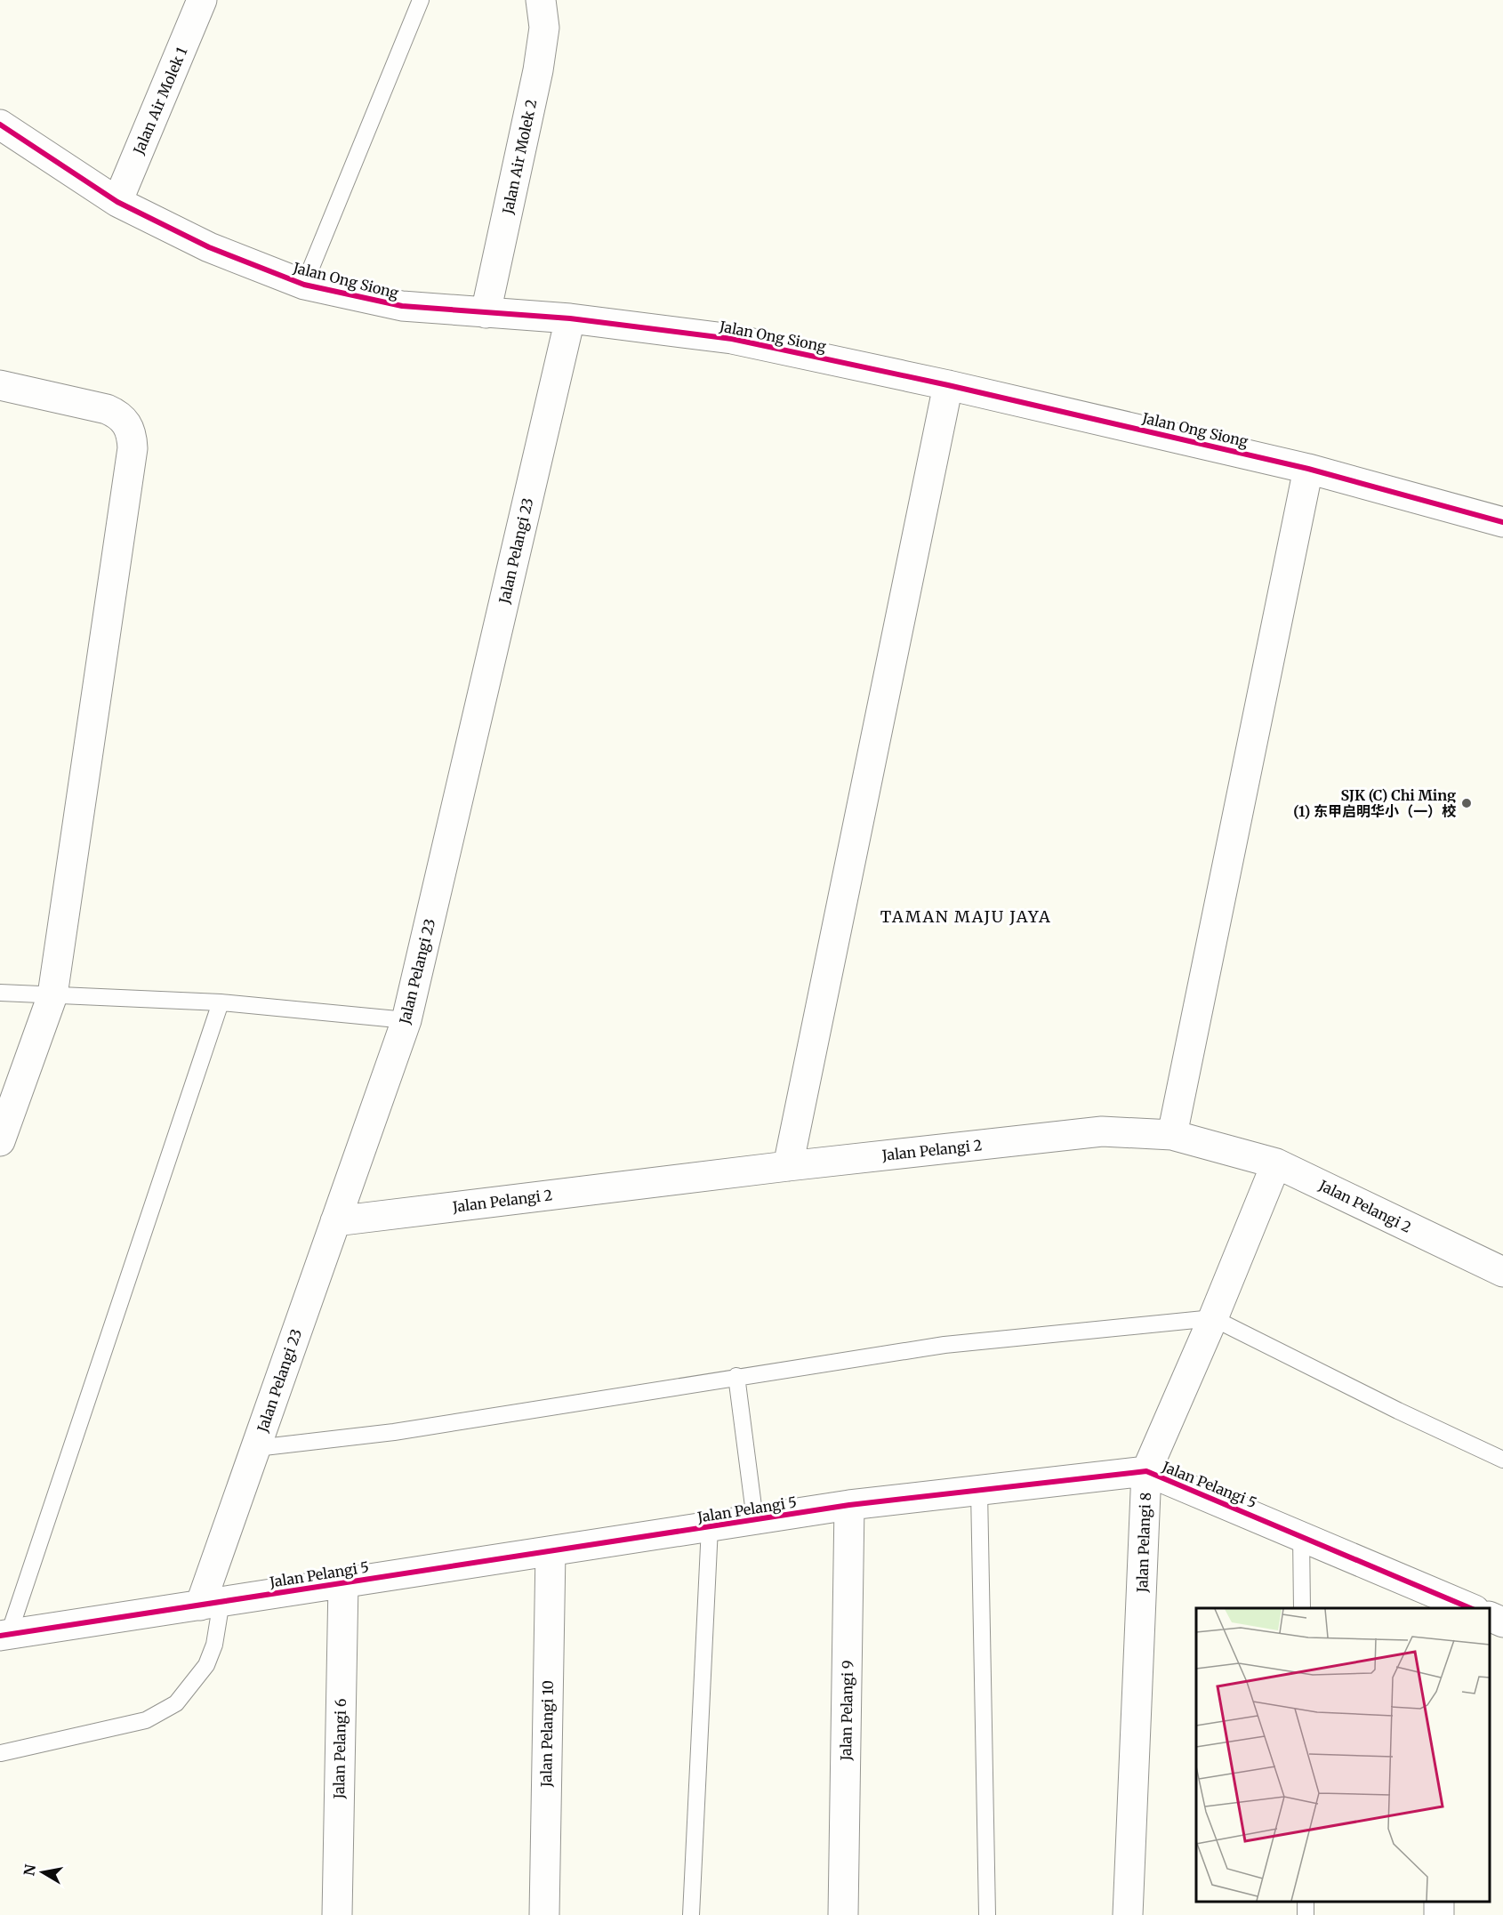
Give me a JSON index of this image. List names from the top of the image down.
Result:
{
  "streets": {
    "street": [
      "Jalan Air Molek 1",
      "Jalan Air Molek 2",
      "Jalan Ong Siong",
      "Jalan Pelangi 23",
      "Jalan Pelangi 2",
      "Jalan Pelangi 5",
      "Jalan Pelangi 8",
      "Jalan Pelangi 9",
      "Jalan Pelangi 10",
      "Jalan Pelangi 6"
    ]
  },
  "crossings": [
    ["Jalan Air Molek 1", "Jalan Ong Siong"],
    ["Jalan Air Molek 2", "Jalan Ong Siong"],
    ["Jalan Ong Siong", "Jalan Pelangi 23"],
    ["Jalan Pelangi 23", "Jalan Pelangi 2"],
    ["Jalan Pelangi 23", "Jalan Pelangi 5"],
    ["Jalan Pelangi 2", "Jalan Pelangi 8"],
    ["Jalan Pelangi 5", "Jalan Pelangi 8"],
    ["Jalan Pelangi 5", "Jalan Pelangi 9"],
    ["Jalan Pelangi 5", "Jalan Pelangi 10"],
    ["Jalan Pelangi 5", "Jalan Pelangi 6"]
  ],
  "districts": ["TAMAN MAJU JAYA"],
  "places": ["SJK (C) Chi Ming (1) 东甲启明华小（一）校"],
  "north": "left"
}
